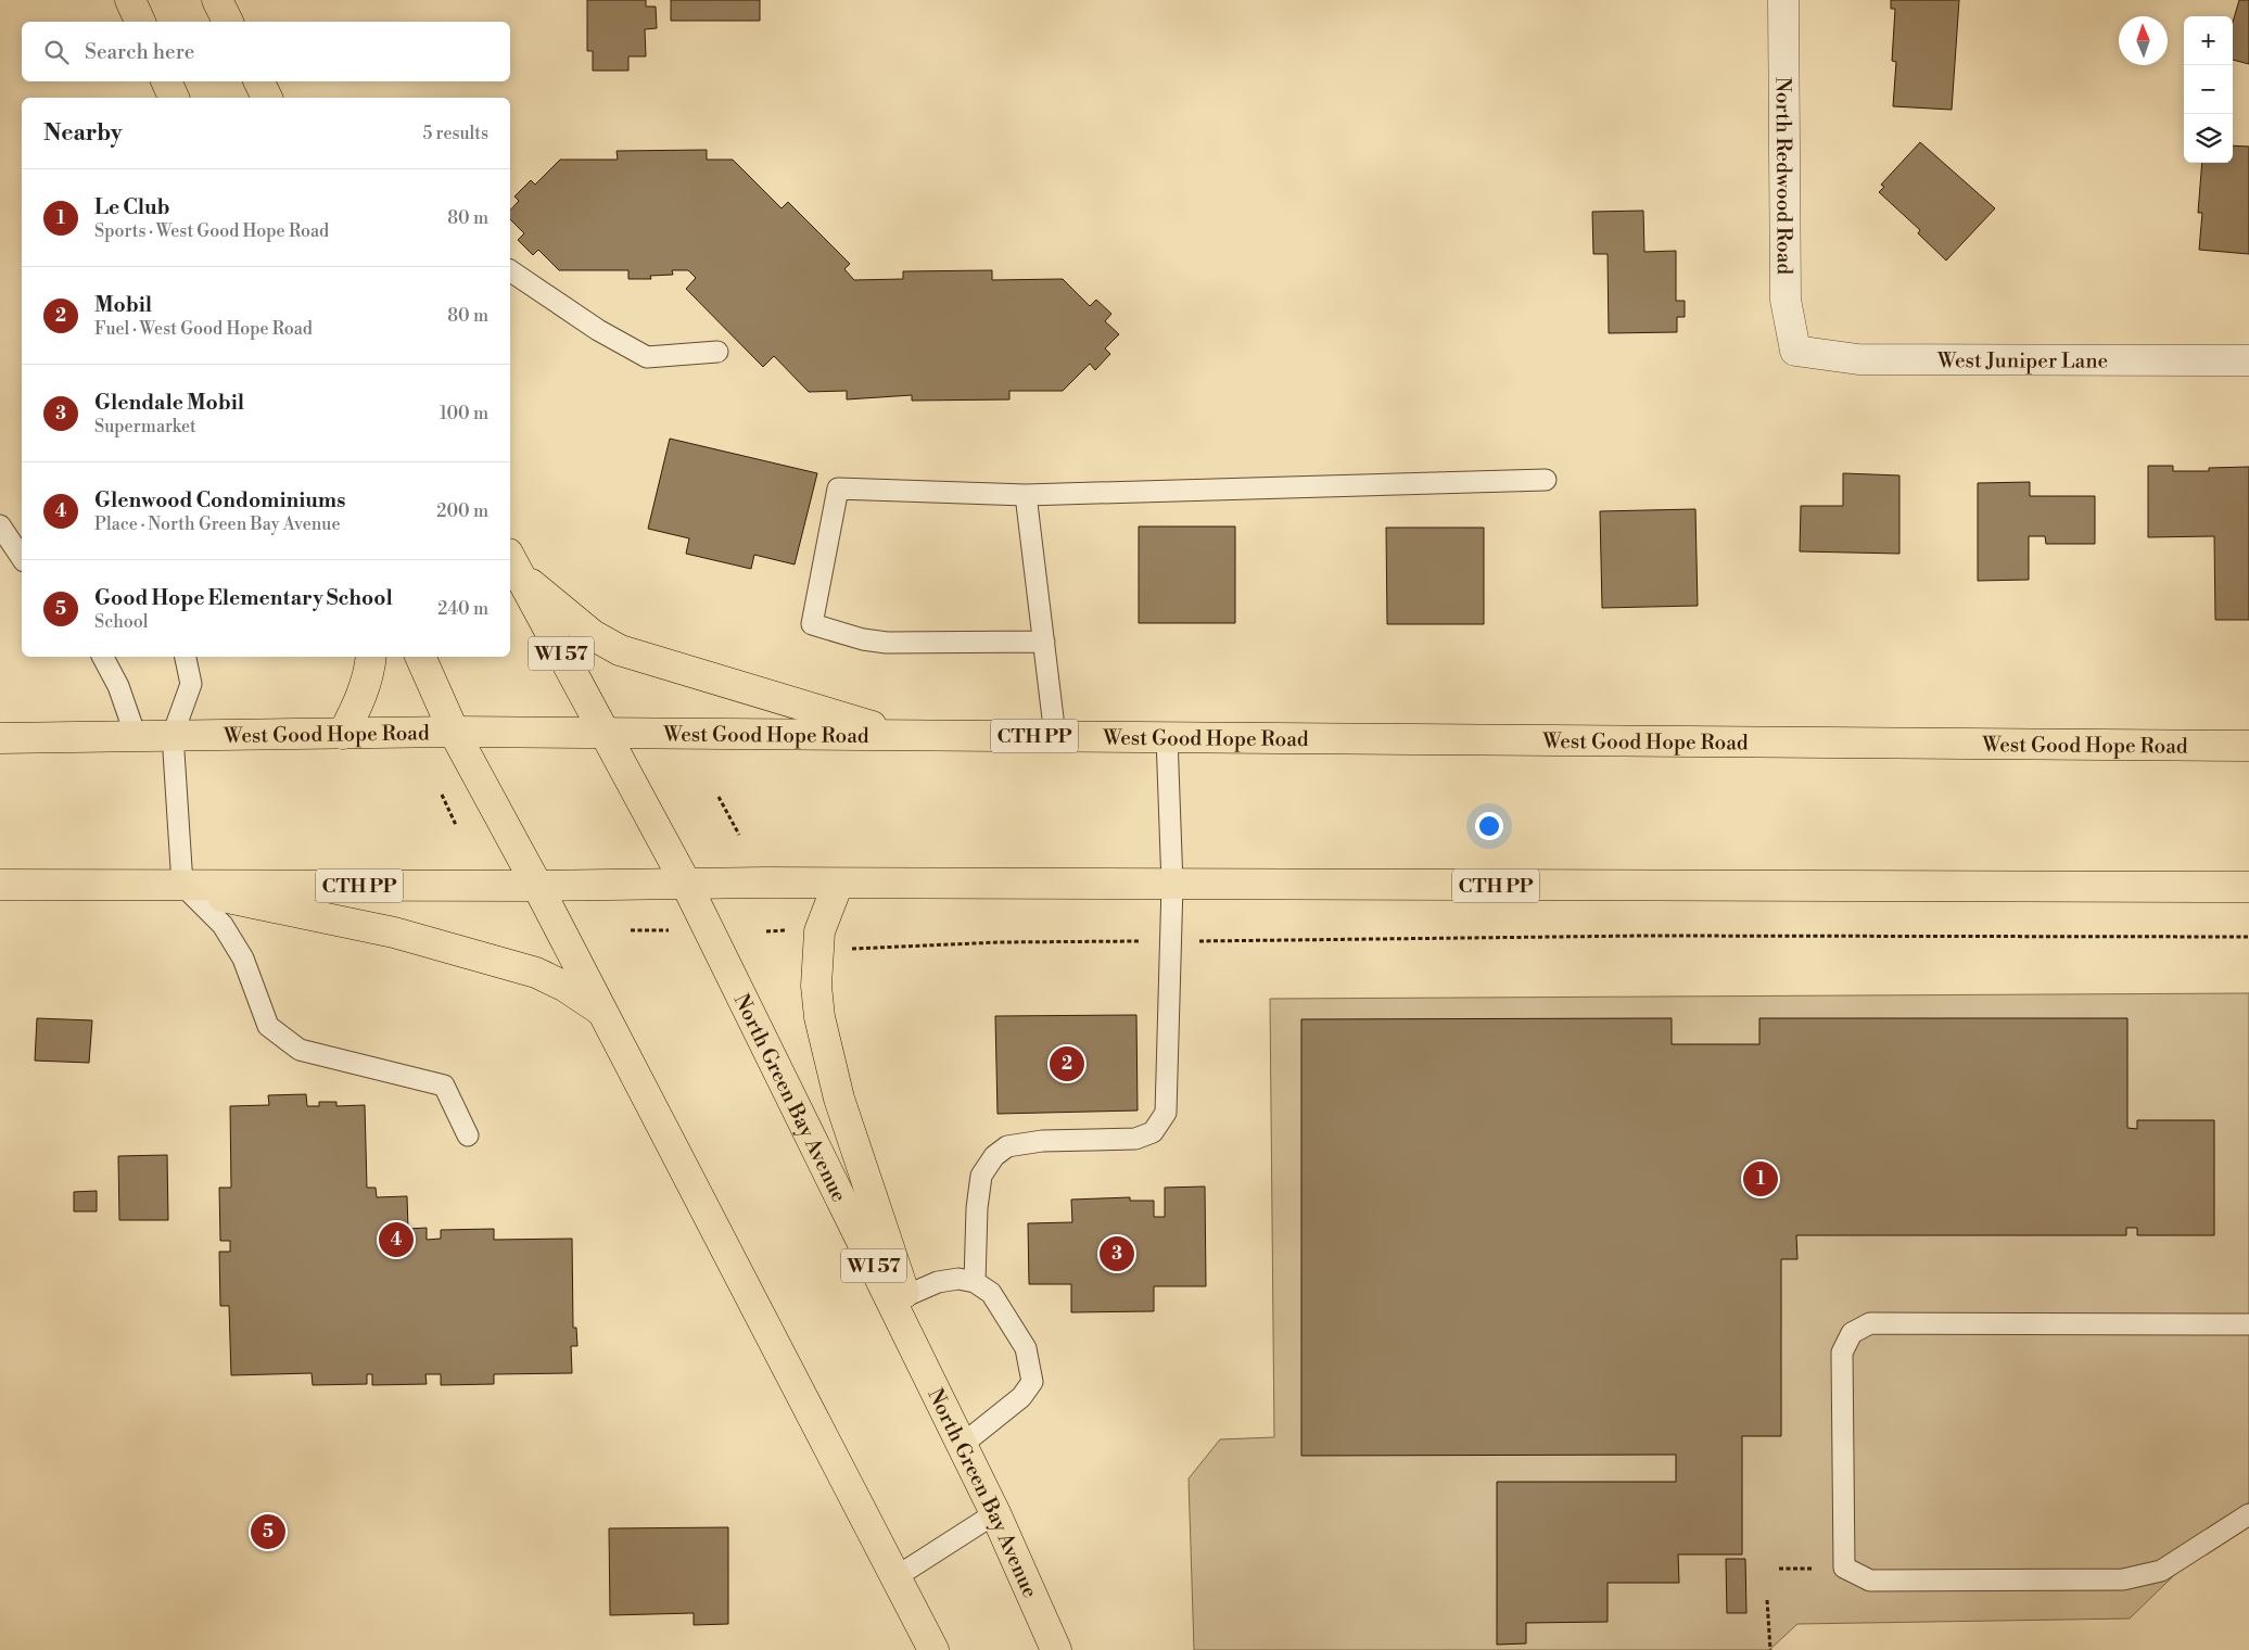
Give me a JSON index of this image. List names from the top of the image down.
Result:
{
  "streets": {
    "main road": [
      "WI 57",
      "West Good Hope Road",
      "CTH PP",
      "North Green Bay Avenue"
    ],
    "street": ["North Redwood Road", "West Juniper Lane"]
  },
  "crossings": [
    ["North Redwood Road", "West Juniper Lane"],
    ["West Good Hope Road", "North Green Bay Avenue"],
    ["CTH PP", "North Green Bay Avenue"]
  ],
  "north": "top",
  "page": {
    "map_buttons": ["+", "−"],
    "search": "Search here",
    "heading": ["Nearby", "5 results"],
    "list": [
      {
        "mark": "1",
        "name": "Le Club",
        "note": "Sports · West Good Hope Road",
        "value": "80 m"
      },
      {
        "mark": "2",
        "name": "Mobil",
        "note": "Fuel · West Good Hope Road",
        "value": "80 m"
      },
      {
        "mark": "3",
        "name": "Glendale Mobil",
        "note": "Supermarket",
        "value": "100 m"
      },
      {
        "mark": "4",
        "name": "Glenwood Condominiums",
        "note": "Place · North Green Bay Avenue",
        "value": "200 m"
      },
      {
        "mark": "5",
        "name": "Good Hope Elementary School",
        "note": "School",
        "value": "240 m"
      }
    ],
    "pins": [
      "2",
      "1",
      "4",
      "3",
      "5"
    ]
  }
}
